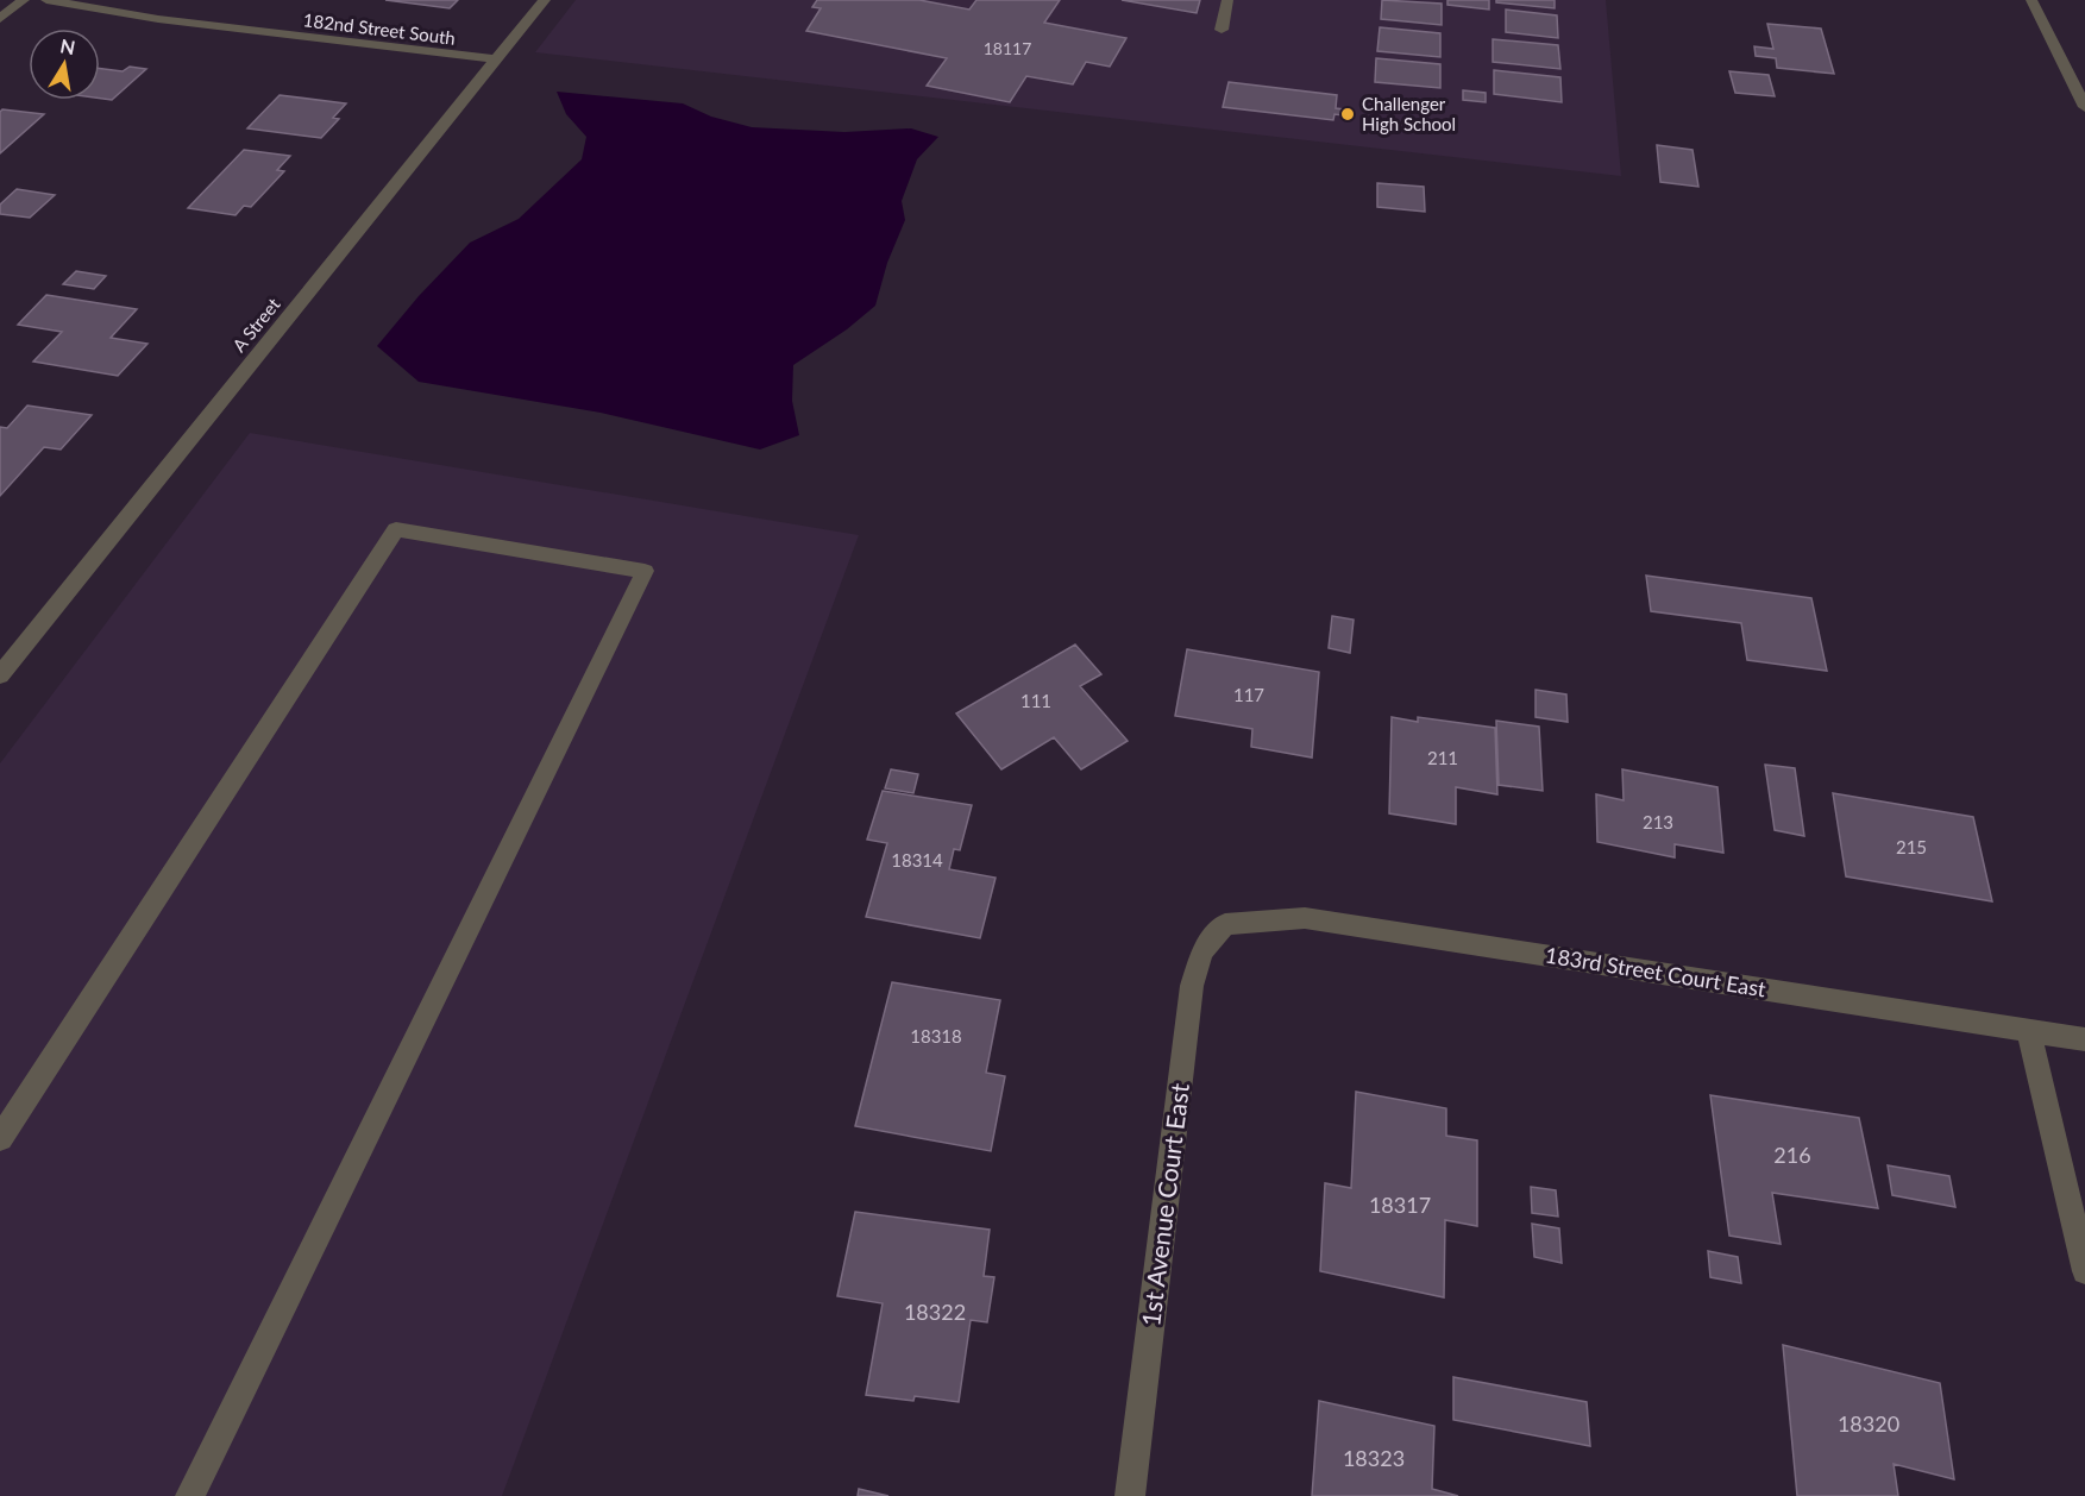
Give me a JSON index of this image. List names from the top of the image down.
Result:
{
  "streets": {
    "street": [
      "182nd Street South",
      "A Street",
      "183rd Street Court East",
      "1st Avenue Court East"
    ]
  },
  "crossings": [
    ["182nd Street South", "A Street"],
    ["183rd Street Court East", "1st Avenue Court East"]
  ],
  "places": ["Challenger High School"],
  "house_numbers": [
    "18117",
    "117",
    "111",
    "211",
    "213",
    "215",
    "18314",
    "18318",
    "216",
    "18317",
    "18322",
    "18320",
    "18323"
  ],
  "north": "top"
}
